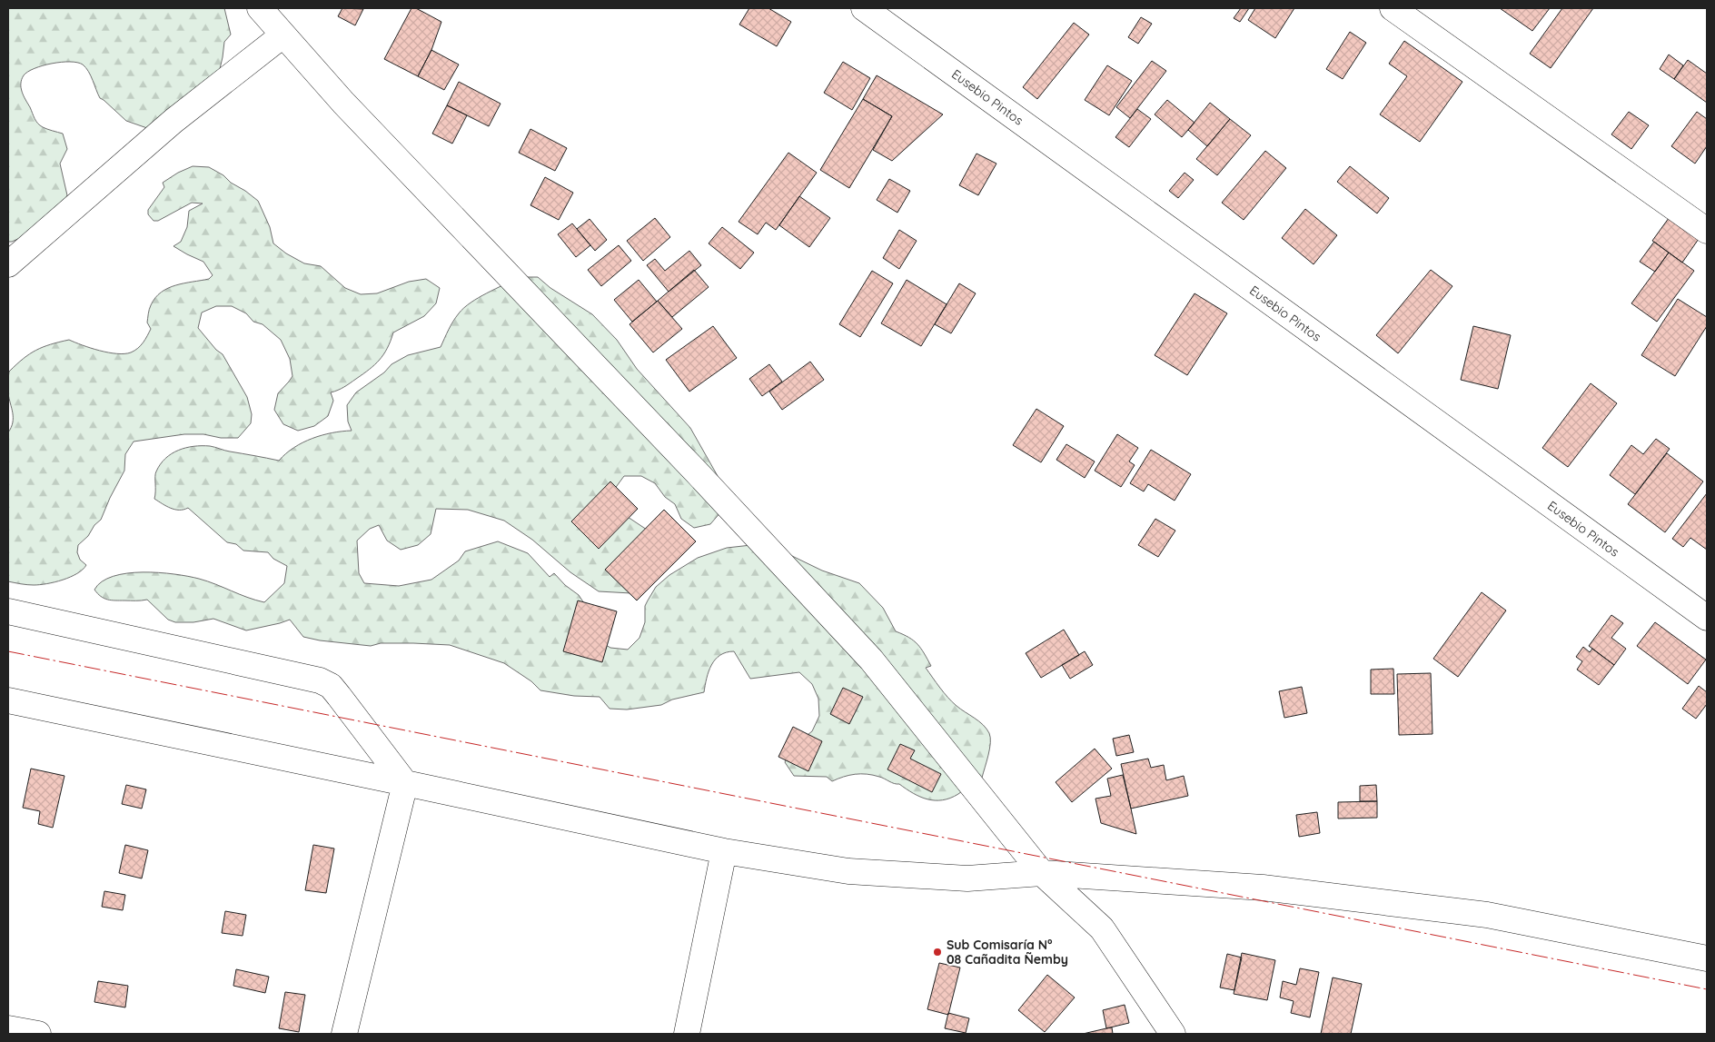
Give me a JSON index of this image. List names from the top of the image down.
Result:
{
  "streets": {
    "street": ["Eusebio Pintos"]
  },
  "places": ["Sub Comisaría N° 08 Cañadita Ñemby"]
}
